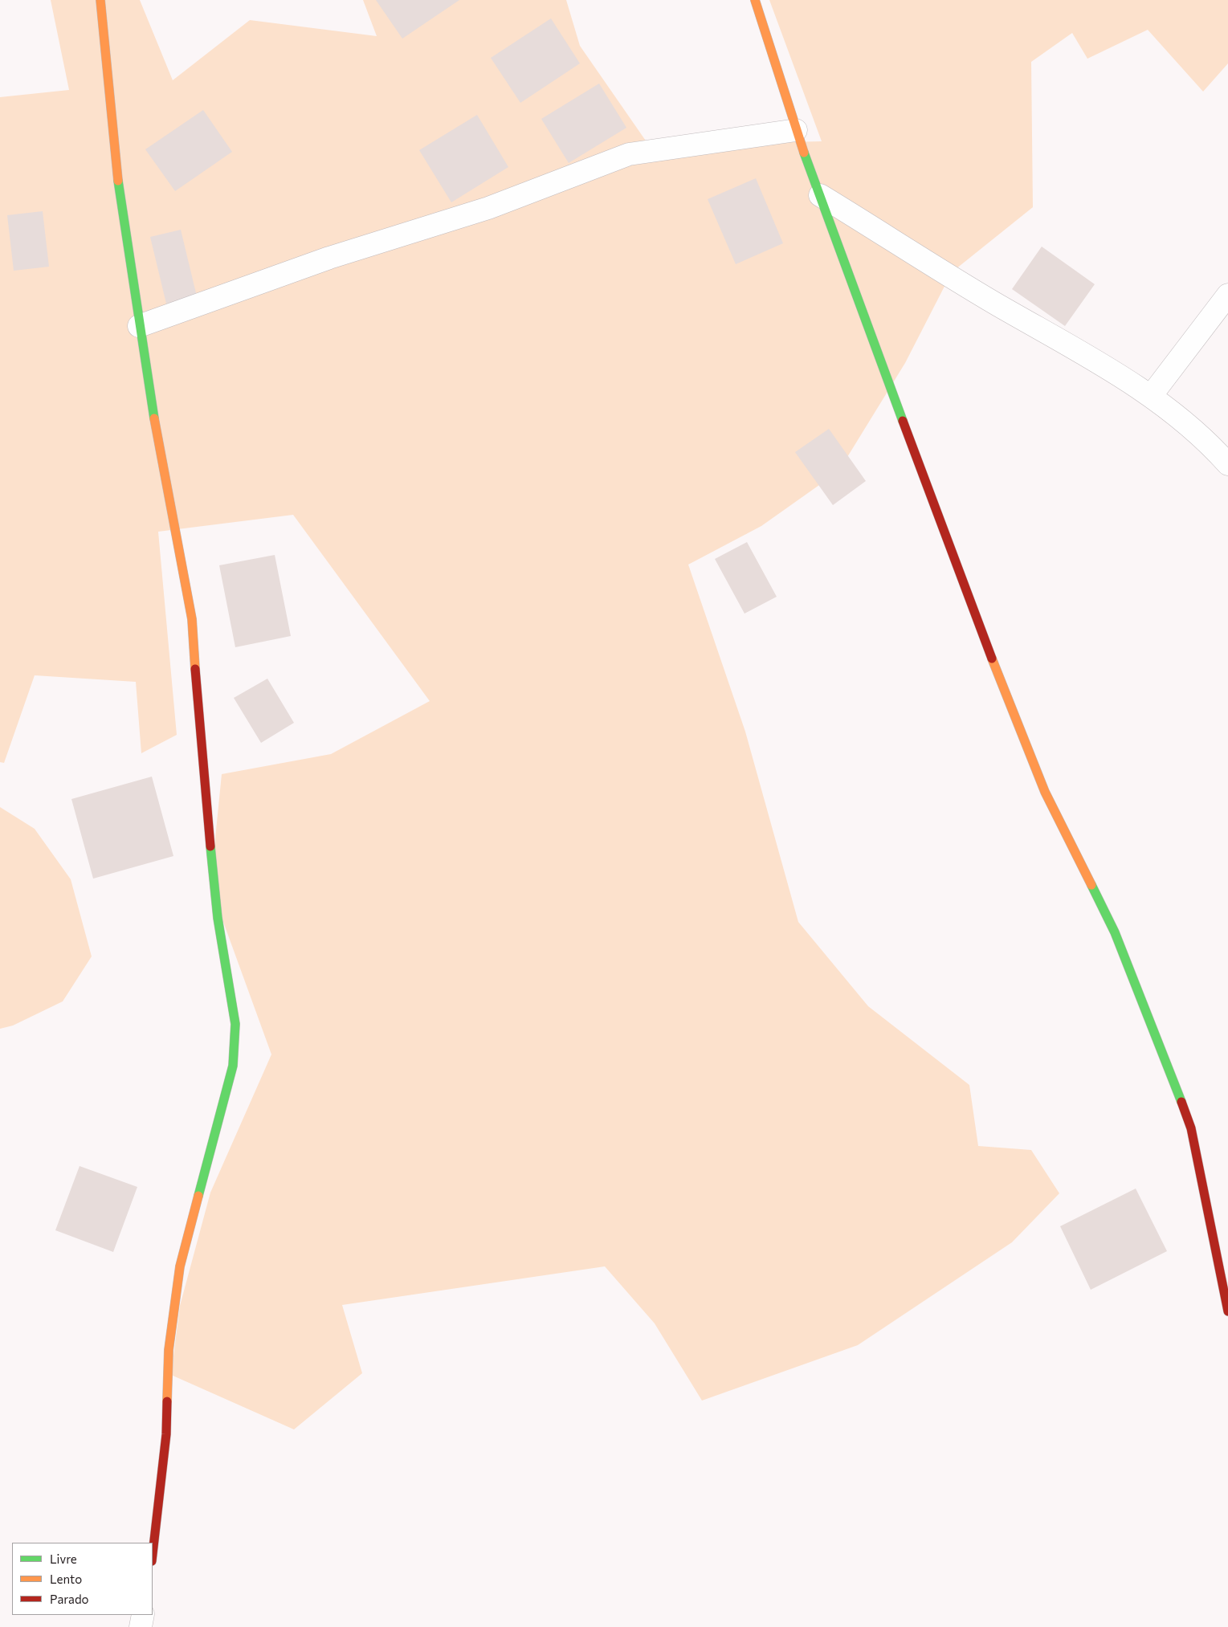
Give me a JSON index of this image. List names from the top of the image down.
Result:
{
  "legend": ["Livre", "Lento", "Parado"]
}
